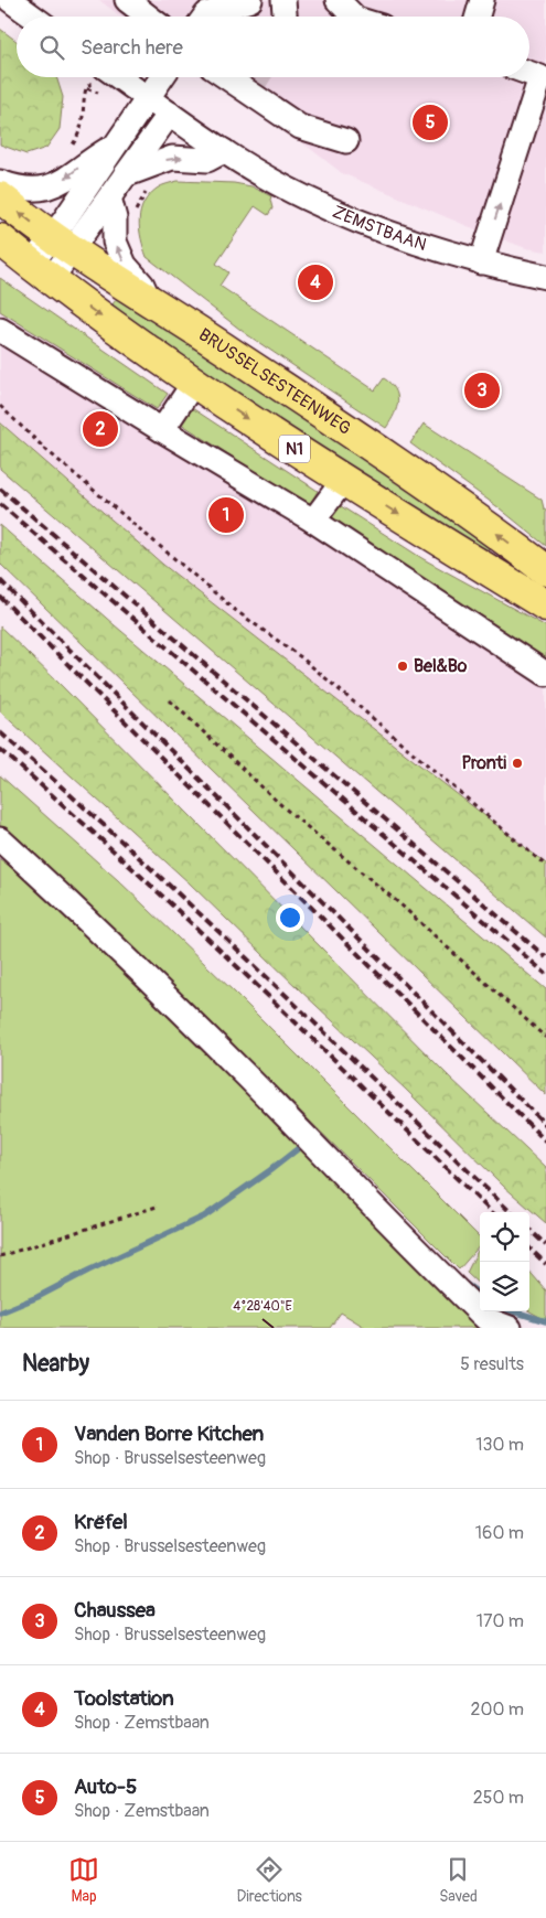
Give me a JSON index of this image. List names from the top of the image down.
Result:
{
  "streets": {
    "main road": ["BRUSSELSESTEENWEG", "N1"],
    "street": ["ZEMSTBAAN"]
  },
  "places": ["Bel&Bo", "Pronti"],
  "page": {
    "search": "Search here",
    "pins": [
      "5",
      "4",
      "3",
      "2",
      "1"
    ],
    "heading": ["Nearby", "5 results"],
    "list": [
      {
        "mark": "1",
        "name": "Vanden Borre Kitchen",
        "note": "Shop · Brusselsesteenweg",
        "value": "130 m"
      },
      {
        "mark": "2",
        "name": "Krëfel",
        "note": "Shop · Brusselsesteenweg",
        "value": "160 m"
      },
      {
        "mark": "3",
        "name": "Chaussea",
        "note": "Shop · Brusselsesteenweg",
        "value": "170 m"
      },
      {
        "mark": "4",
        "name": "Toolstation",
        "note": "Shop · Zemstbaan",
        "value": "200 m"
      },
      {
        "mark": "5",
        "name": "Auto-5",
        "note": "Shop · Zemstbaan",
        "value": "250 m"
      }
    ],
    "nav": ["Map", "Directions", "Saved"]
  },
  "coordinates": ["4°28'40\"E"]
}
